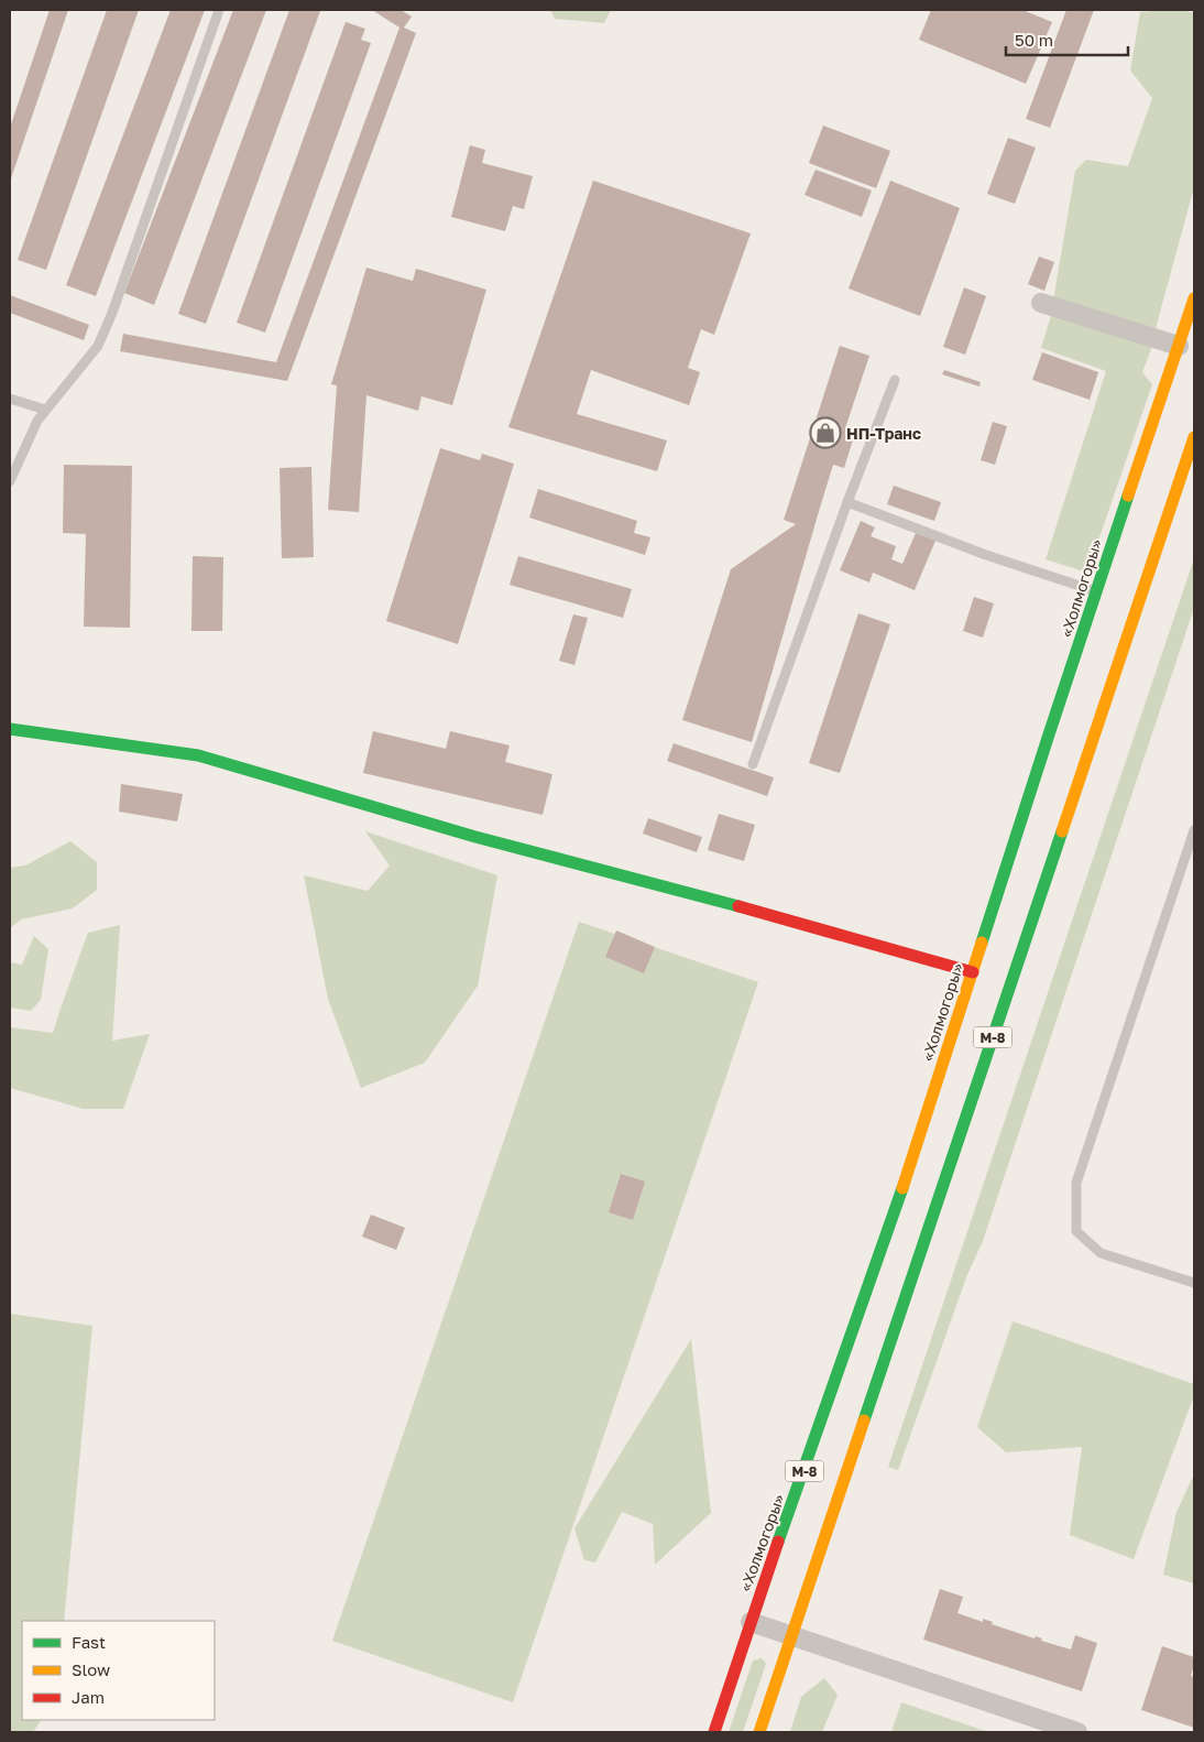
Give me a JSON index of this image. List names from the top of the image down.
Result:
{
  "streets": {
    "main road": ["«Холмогоры»", "М-8"]
  },
  "places": {
    "shop": ["НП-Транс"]
  },
  "legend": ["Fast", "Slow", "Jam"],
  "scale_bar": "50 m"
}
